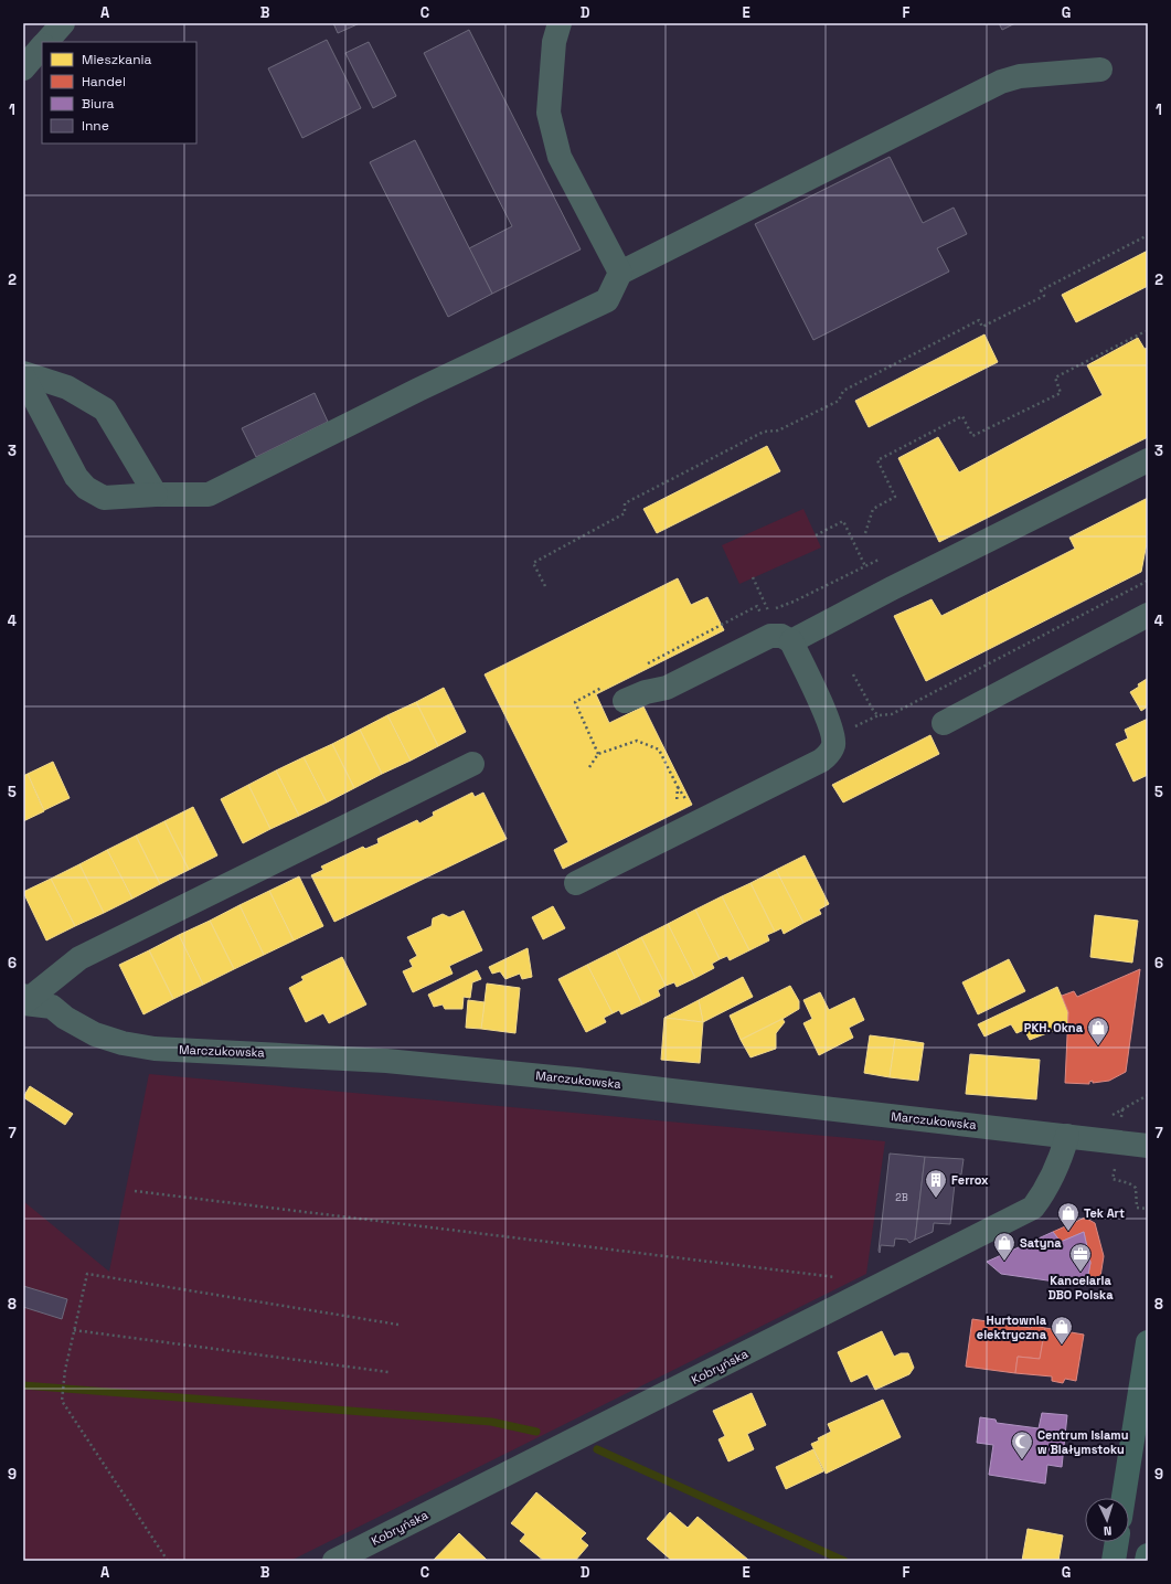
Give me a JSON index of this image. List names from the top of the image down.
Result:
{
  "streets": {
    "street": ["Marczukowska", "Kobryńska"]
  },
  "crossings": [
    ["Marczukowska", "Kobryńska"]
  ],
  "places": {
    "shop": [
      "PKH. Okna",
      "Tek Art",
      "Satyna",
      "Hurtownia elektryczna"
    ],
    "building": ["Ferrox"],
    "office": ["Kancelaria DBO Polska"],
    "mosque": ["Centrum Islamu w Białymstoku"]
  },
  "house_numbers": ["2B"],
  "legend": [
    "Mieszkania",
    "Handel",
    "Biura",
    "Inne"
  ],
  "north": "bottom",
  "grid": {
    "columns": [
      "A",
      "B",
      "C",
      "D",
      "E",
      "F",
      "G"
    ],
    "rows": [
      "1",
      "2",
      "3",
      "4",
      "5",
      "6",
      "7",
      "8",
      "9"
    ]
  }
}
